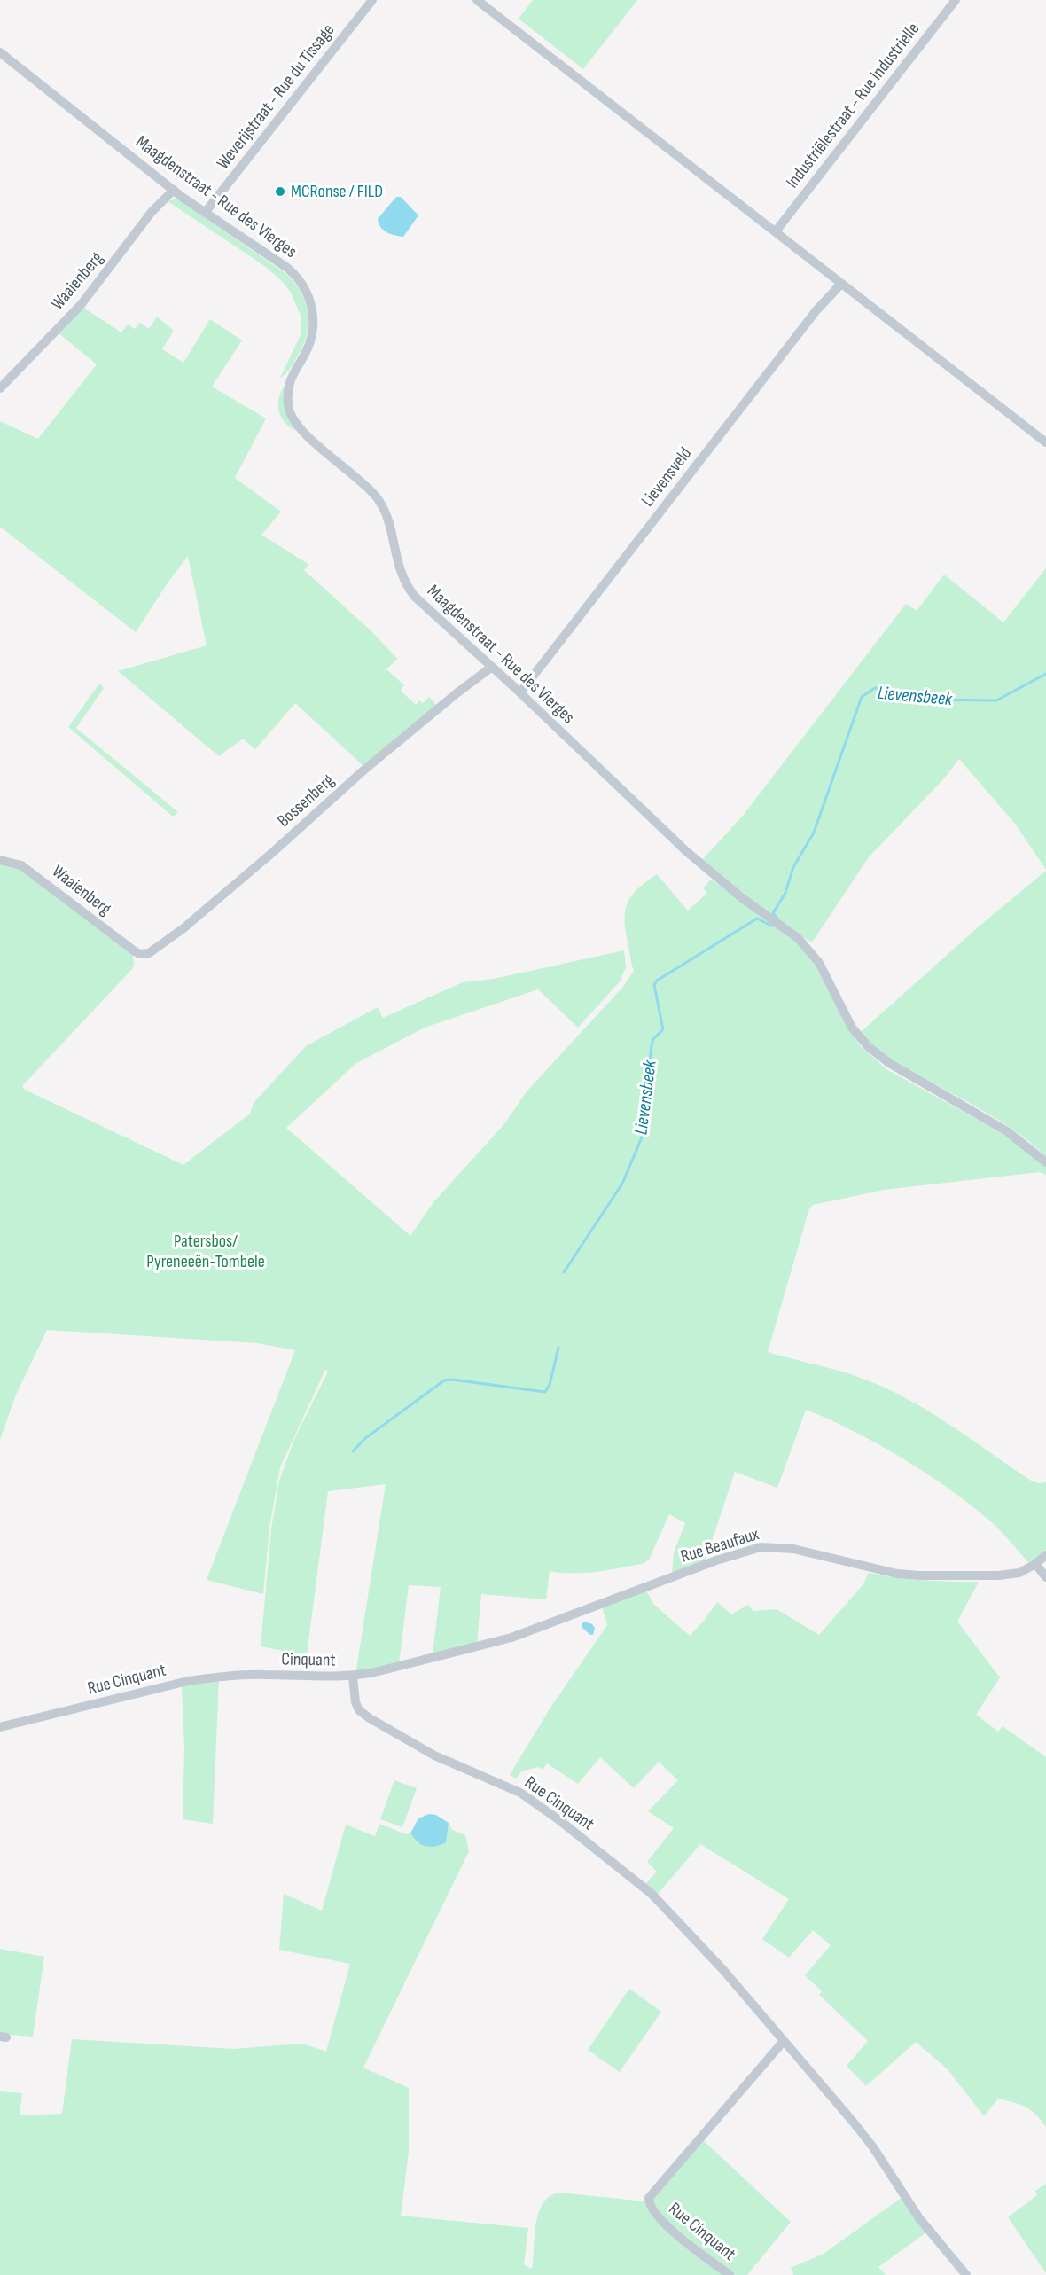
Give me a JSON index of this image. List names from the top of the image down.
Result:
{
  "streets": {
    "street": [
      "Weverijstraat - Rue du Tissage",
      "Industriëlestraat - Rue Industrielle",
      "Maagdenstraat - Rue des Vierges",
      "Waaienberg",
      "Lievensveld",
      "Bossenberg",
      "Rue Beaufaux",
      "Cinquant",
      "Rue Cinquant"
    ]
  },
  "crossings": [
    ["Weverijstraat - Rue du Tissage", "Maagdenstraat - Rue des Vierges"],
    ["Maagdenstraat - Rue des Vierges", "Waaienberg"],
    ["Maagdenstraat - Rue des Vierges", "Lievensveld"],
    ["Maagdenstraat - Rue des Vierges", "Bossenberg"],
    ["Waaienberg", "Bossenberg"],
    ["Rue Beaufaux", "Cinquant"],
    ["Rue Beaufaux", "Rue Cinquant"],
    ["Cinquant", "Rue Cinquant"]
  ],
  "water": ["Lievensbeek"],
  "parks": ["Patersbos/ Pyreneeën-Tombele"],
  "places": ["MCRonse / FILD"]
}
